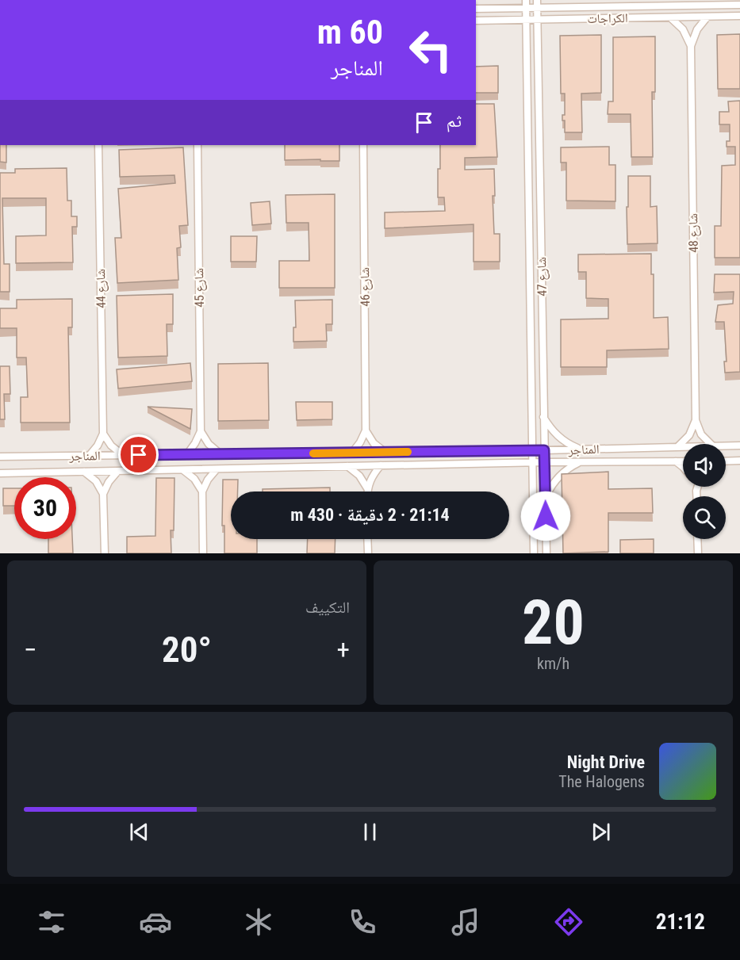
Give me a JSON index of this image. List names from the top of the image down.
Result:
{
  "streets": {
    "street": [
      "الكراجات",
      "شارع 48",
      "شارع 47",
      "شارع 46",
      "شارع 45",
      "شارع 44",
      "المناجر"
    ]
  },
  "crossings": [
    ["الكراجات", "شارع 48"],
    ["الكراجات", "شارع 47"],
    ["شارع 47", "المناجر"]
  ],
  "page": {
    "turn": ["60 m", "المناجر"],
    "then": "ثم",
    "limit": "30",
    "trip": "21:14 · 2 دقيقة · 430 m",
    "tile": [
      ["20", "km/h"],
      "التكييف"
    ],
    "heat": ["−", "20°", "+"],
    "song": ["Night Drive", "The Halogens"],
    "tabs": "21:12"
  }
}
